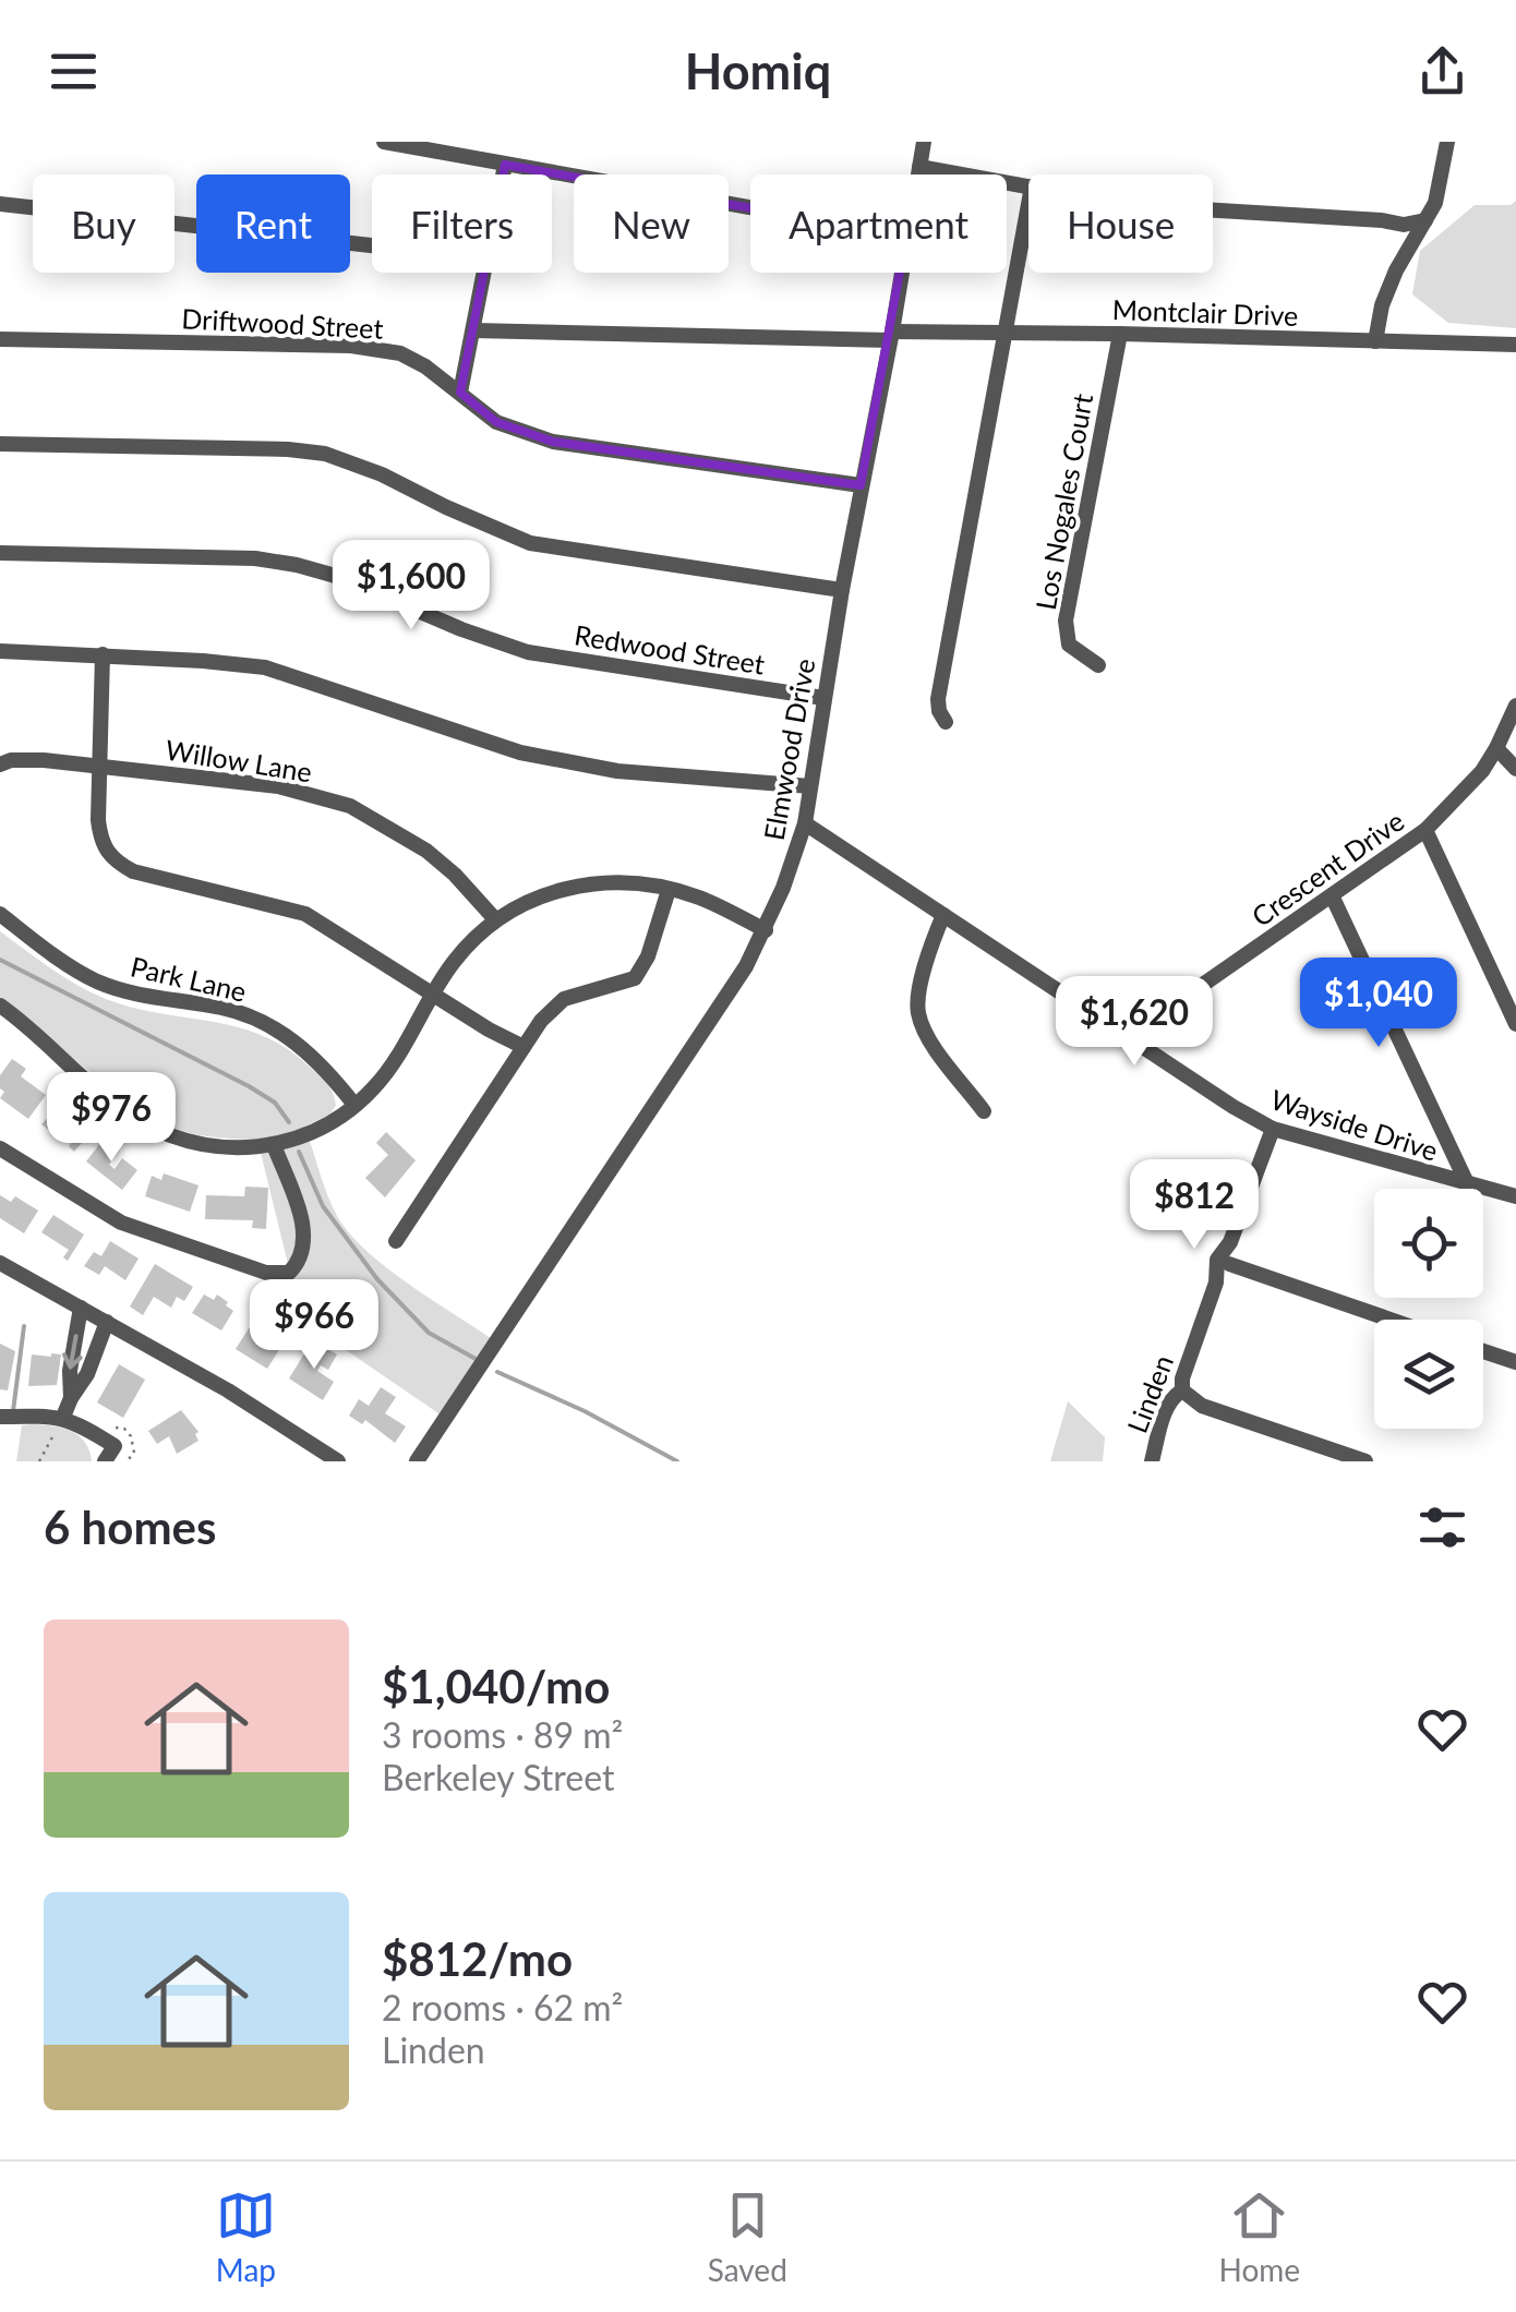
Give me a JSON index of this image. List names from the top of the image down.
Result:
{
  "streets": {
    "street": [
      "Montclair Drive",
      "Driftwood Street",
      "Los Nogales Court",
      "Redwood Street",
      "Elmwood Drive",
      "Willow Lane",
      "Crescent Drive",
      "Park Lane",
      "Wayside Drive",
      "Linden"
    ]
  },
  "crossings": [
    ["Montclair Drive", "Los Nogales Court"],
    ["Montclair Drive", "Elmwood Drive"],
    ["Driftwood Street", "Elmwood Drive"],
    ["Redwood Street", "Elmwood Drive"],
    ["Elmwood Drive", "Wayside Drive"],
    ["Crescent Drive", "Wayside Drive"],
    ["Wayside Drive", "Linden"]
  ],
  "page": {
    "header": "Homiq",
    "chip": [
      "Buy",
      "Rent",
      "Filters",
      "New",
      "Apartment",
      "House"
    ],
    "price": [
      "$1,600",
      "$1,040",
      "$1,620",
      "$976",
      "$812",
      "$966"
    ],
    "heading": "6 homes",
    "list": [
      {
        "name": "$1,040/mo",
        "note": "3 rooms · 89 m² · Berkeley Street"
      },
      {
        "name": "$812/mo",
        "note": "2 rooms · 62 m² · Linden"
      }
    ],
    "tabs": ["Map", "Saved", "Home"]
  }
}
